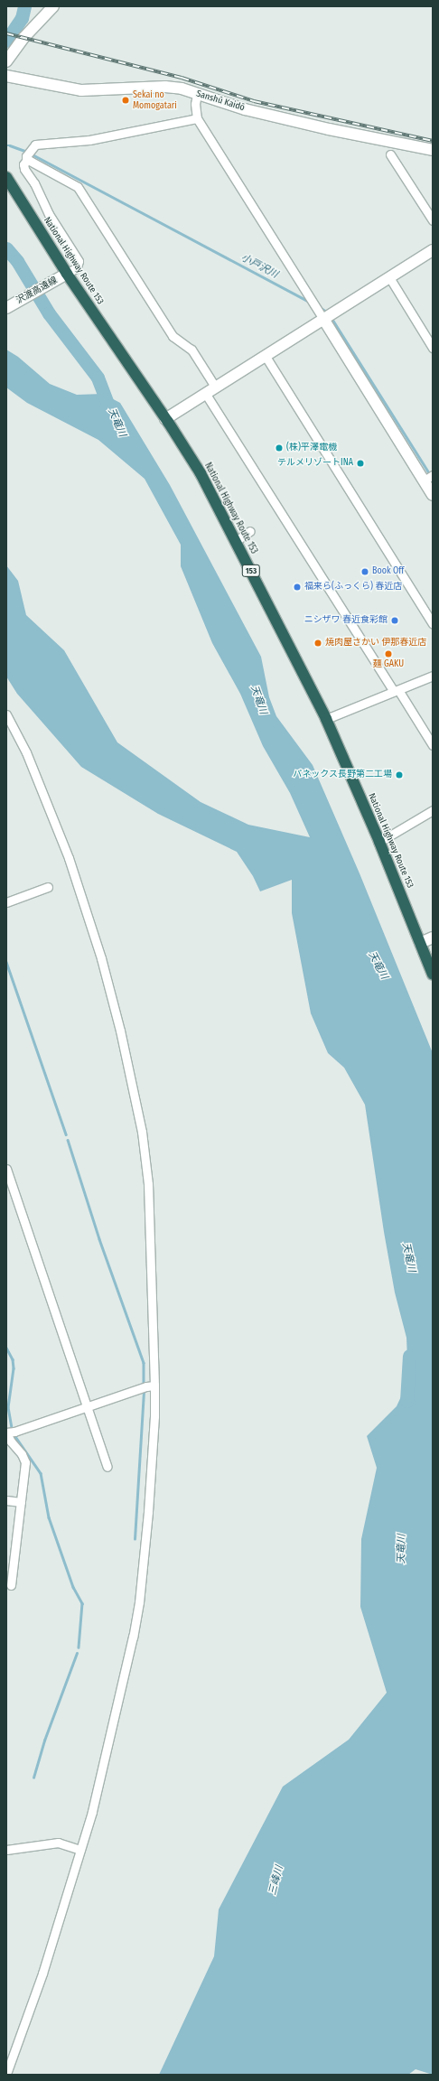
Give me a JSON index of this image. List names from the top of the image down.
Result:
{
  "streets": {
    "highway": ["National Highway Route 153", "153"],
    "street": ["Sanshū Kaidō", "沢渡高遠線"]
  },
  "crossings": [
    ["National Highway Route 153", "沢渡高遠線"]
  ],
  "water": ["小戸沢川", "天竜川", "三峰川"],
  "places": [
    "Sekai no Momogatari",
    "(株)平澤電機",
    "テルメリゾートINA",
    "Book Off",
    "福来ら(ふっくら) 春近店",
    "ニシザワ 春近食彩館",
    "焼肉屋さかい 伊那春近店",
    "麺 GAKU",
    "パネックス長野第二工場"
  ]
}
